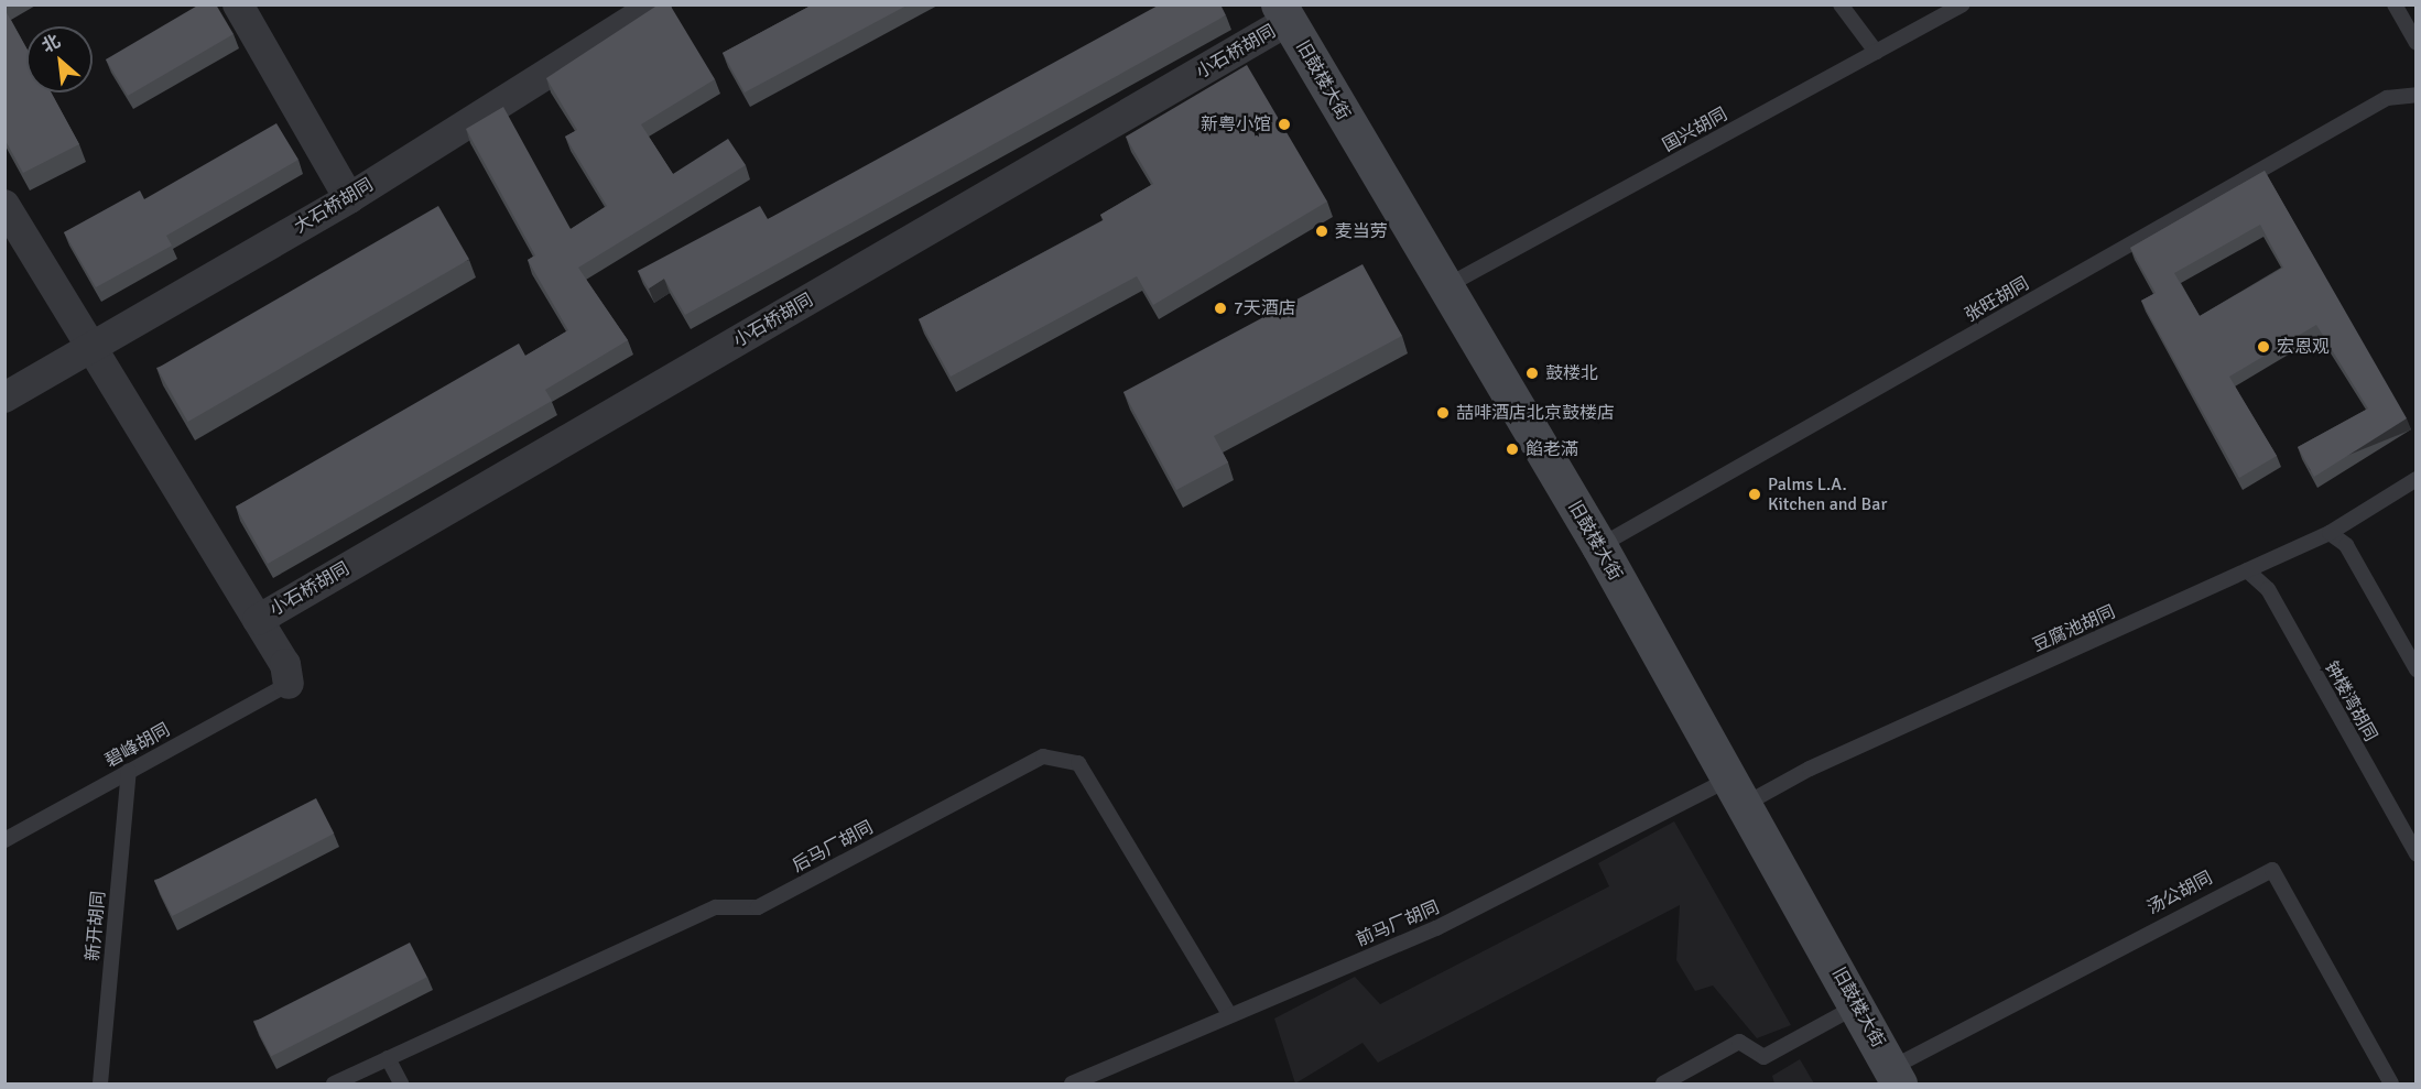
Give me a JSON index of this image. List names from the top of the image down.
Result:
{
  "streets": {
    "main road": ["旧鼓楼大街"],
    "street": ["小石桥胡同", "大石桥胡同"],
    "lane": [
      "国兴胡同",
      "张旺胡同",
      "豆腐池胡同",
      "钟楼湾胡同",
      "碧峰胡同",
      "后马厂胡同",
      "汤公胡同",
      "前马厂胡同",
      "新开胡同"
    ]
  },
  "crossings": [
    ["小石桥胡同", "旧鼓楼大街"],
    ["旧鼓楼大街", "国兴胡同"],
    ["旧鼓楼大街", "张旺胡同"],
    ["旧鼓楼大街", "豆腐池胡同"],
    ["旧鼓楼大街", "汤公胡同"],
    ["旧鼓楼大街", "前马厂胡同"],
    ["豆腐池胡同", "钟楼湾胡同"],
    ["豆腐池胡同", "前马厂胡同"],
    ["碧峰胡同", "新开胡同"],
    ["后马厂胡同", "前马厂胡同"]
  ],
  "places": [
    "新粤小馆",
    "麦当劳",
    "7天酒店",
    "宏恩观",
    "鼓楼北",
    "喆啡酒店北京鼓楼店",
    "餡老滿",
    "Palms L.A. Kitchen and Bar"
  ],
  "north": "top left"
}
